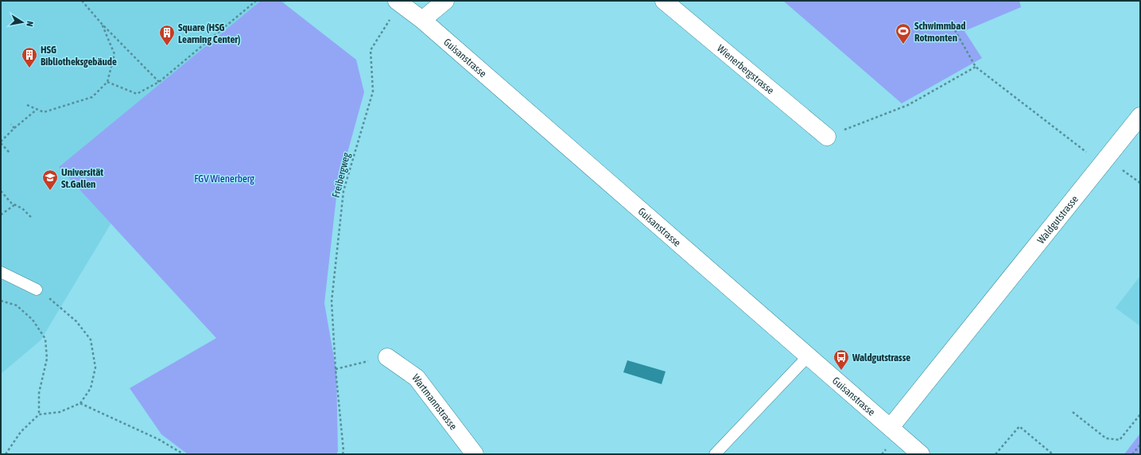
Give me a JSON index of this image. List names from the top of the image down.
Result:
{
  "streets": {
    "street": [
      "Guisanstrasse",
      "Wienerbergstrasse",
      "Waldgutstrasse",
      "Wartmannstrasse"
    ],
    "path": ["Freibergweg"]
  },
  "crossings": [
    ["Guisanstrasse", "Waldgutstrasse"]
  ],
  "parks": ["FGV Wienerberg"],
  "places": {
    "sports": ["Schwimmbad Rotmonten"],
    "building": ["Square (HSG Learning Center)", "HSG Bibliotheksgebäude"],
    "school or university": ["Universität St.Gallen"],
    "bus stop": ["Waldgutstrasse"]
  },
  "north": "right"
}
